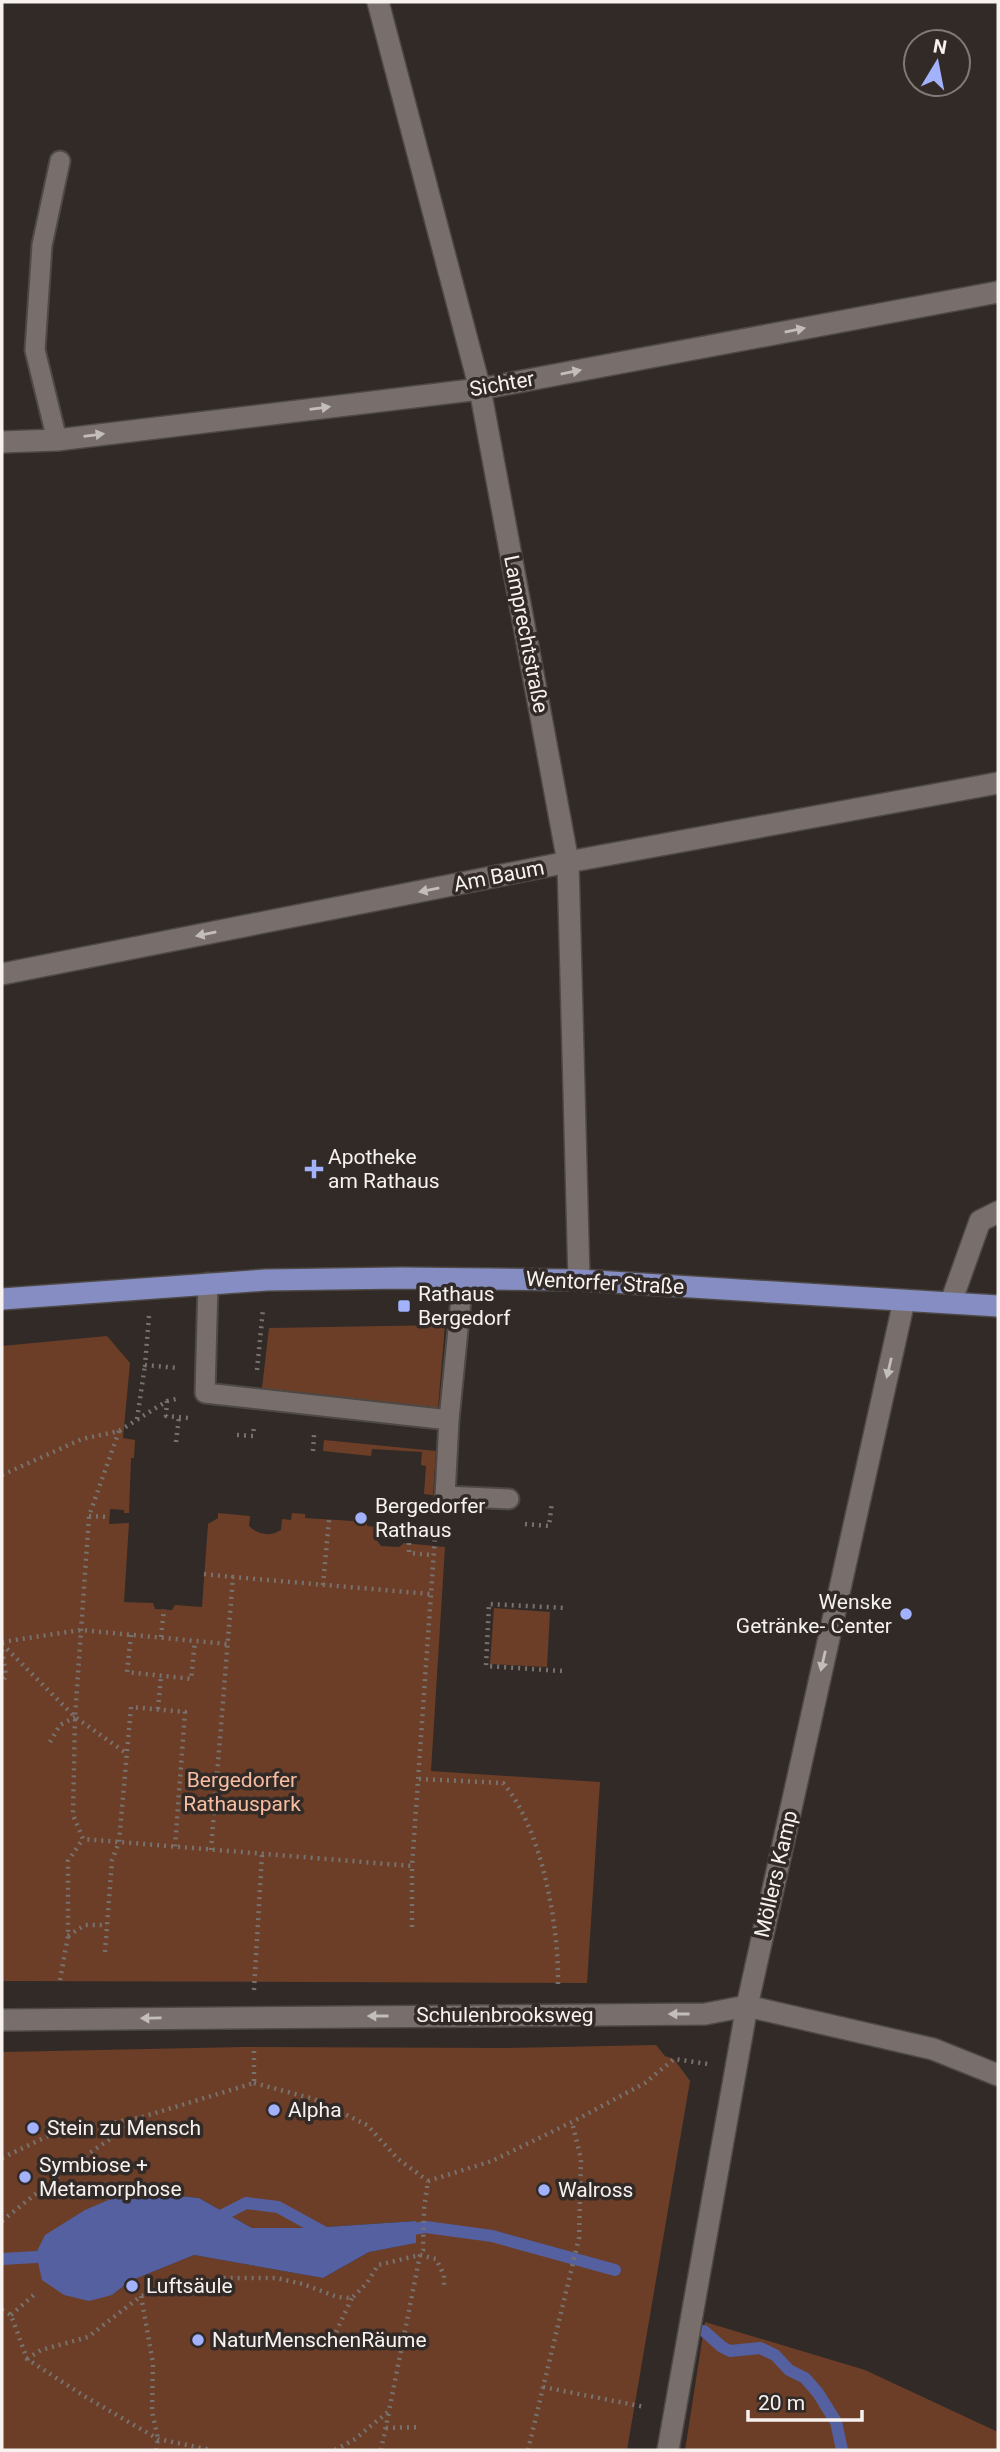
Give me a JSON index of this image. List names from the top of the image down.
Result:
{
  "streets": {
    "main road": ["Wentorfer Straße"],
    "street": [
      "Sichter",
      "Lamprechtstraße",
      "Am Baum",
      "Möllers Kamp",
      "Schulenbrooksweg"
    ]
  },
  "crossings": [
    ["Sichter", "Lamprechtstraße"],
    ["Lamprechtstraße", "Am Baum"],
    ["Lamprechtstraße", "Wentorfer Straße"],
    ["Wentorfer Straße", "Möllers Kamp"],
    ["Möllers Kamp", "Schulenbrooksweg"]
  ],
  "one_way": [
    "Sichter",
    "Am Baum",
    "Möllers Kamp",
    "Schulenbrooksweg"
  ],
  "parks": ["Bergedorfer Rathauspark"],
  "places": {
    "health": ["Apotheke am Rathaus"],
    "transit": ["Rathaus Bergedorf"],
    "other": [
      "Bergedorfer Rathaus",
      "Wenske Getränke- Center",
      "Alpha",
      "Stein zu Mensch",
      "Symbiose + Metamorphose",
      "Walross",
      "Luftsäule",
      "NaturMenschenRäume"
    ]
  },
  "scale_bar": "20 m",
  "north": "top"
}
